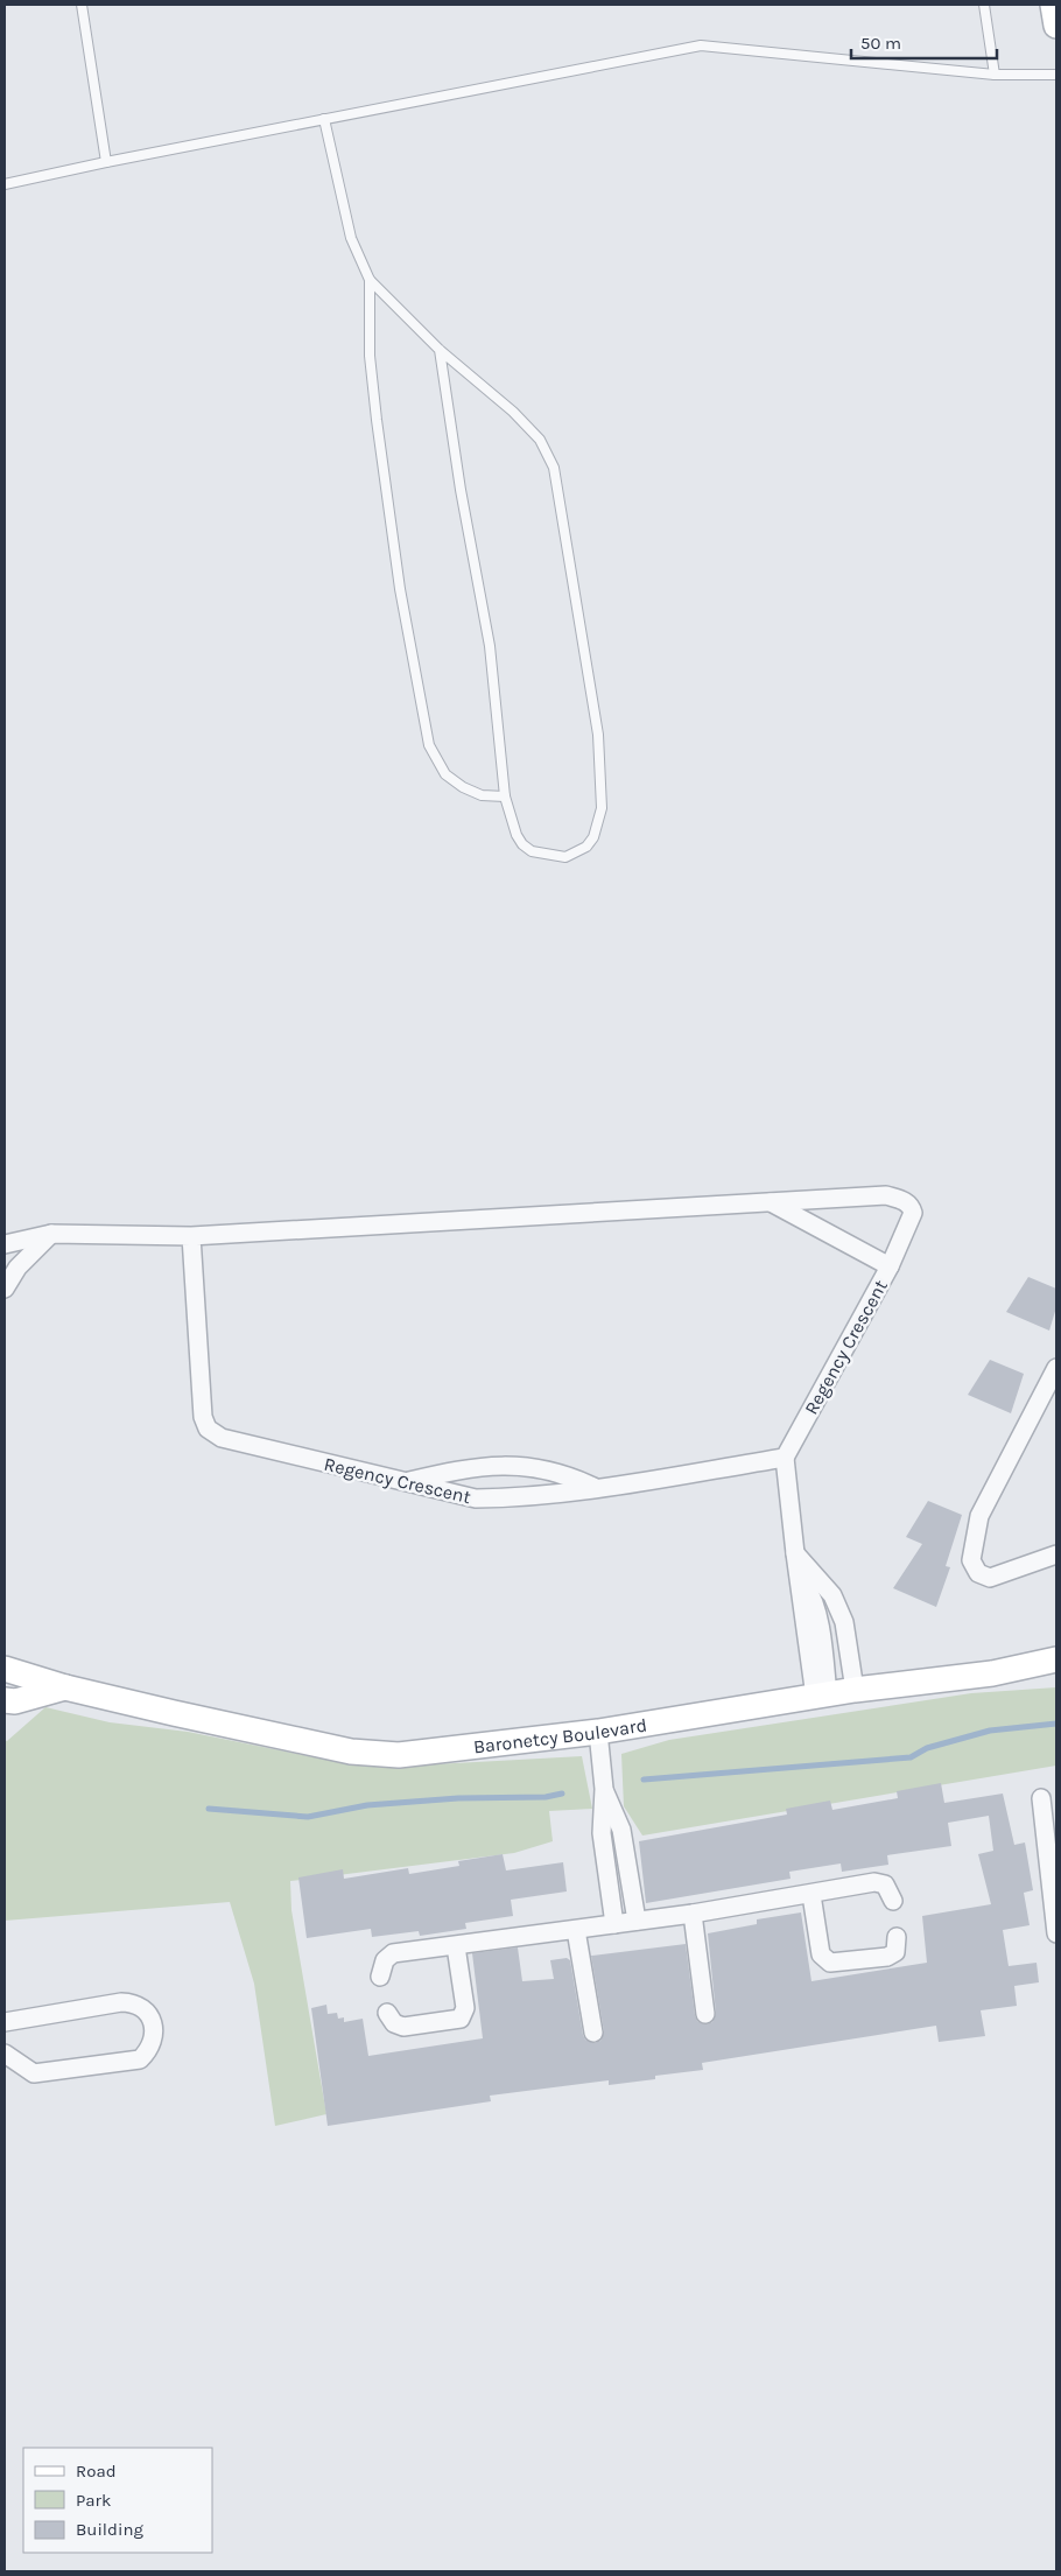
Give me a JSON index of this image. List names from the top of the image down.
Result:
{
  "streets": {
    "street": ["Regency Crescent", "Baronetcy Boulevard"]
  },
  "legend": ["Road", "Park", "Building"],
  "scale_bar": "50 m"
}
